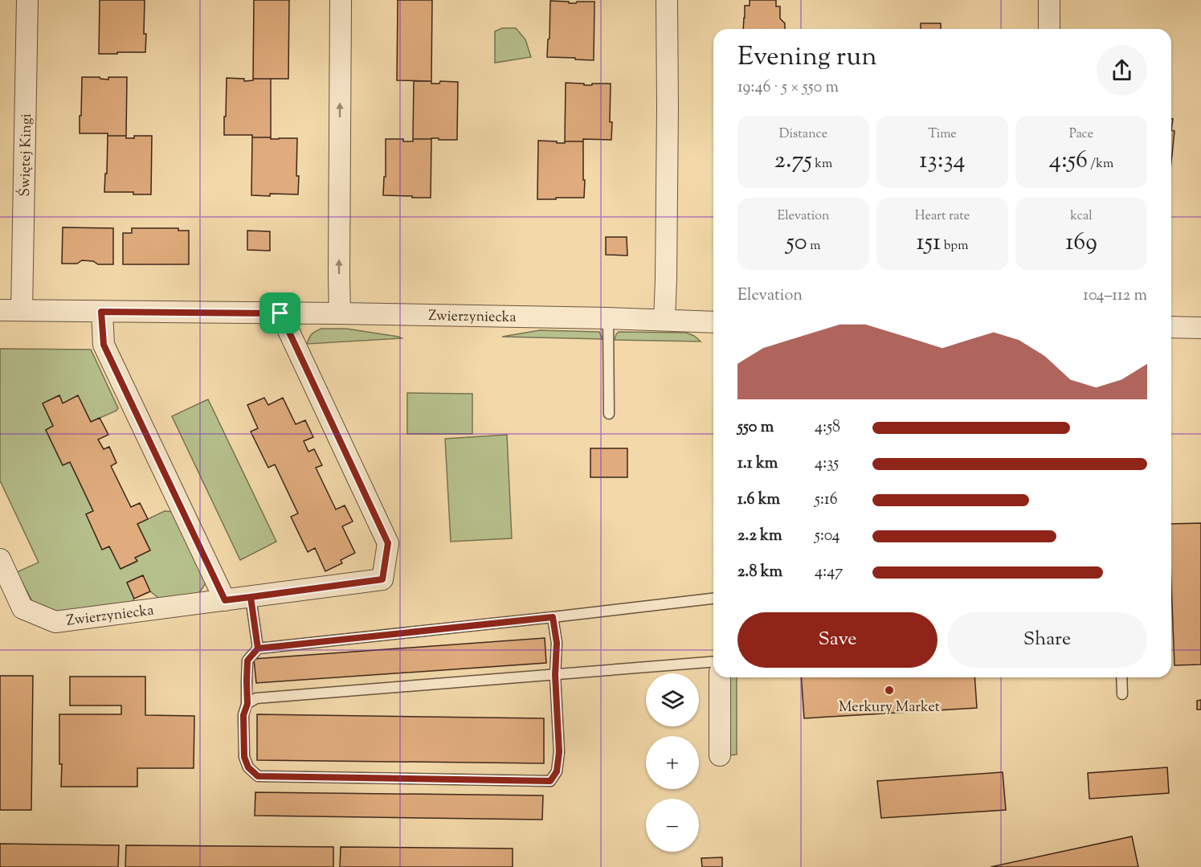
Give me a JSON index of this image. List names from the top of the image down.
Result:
{
  "streets": {
    "street": ["Świętej Kingi", "Zwierzyniecka"]
  },
  "crossings": [
    ["Świętej Kingi", "Zwierzyniecka"]
  ],
  "places": ["Merkury Market"],
  "page": {
    "heading": ["Evening run", "19:46 · 5 × 550 m"],
    "stats": [
      ["Distance", "2.75 km"],
      ["Time", "13:34"],
      ["Pace", "4:56 /km"],
      ["Elevation", "50 m"],
      ["Heart rate", "151 bpm"],
      ["kcal", "169"]
    ],
    "chart": ["Elevation", "104–112 m"],
    "list": [
      {
        "name": "550 m",
        "note": "4:58"
      },
      {
        "name": "1.1 km",
        "note": "4:35"
      },
      {
        "name": "1.6 km",
        "note": "5:16"
      },
      {
        "name": "2.2 km",
        "note": "5:04"
      },
      {
        "name": "2.8 km",
        "note": "4:47"
      }
    ],
    "buttons": ["Save", "Share"],
    "map_buttons": ["+", "−"]
  }
}
